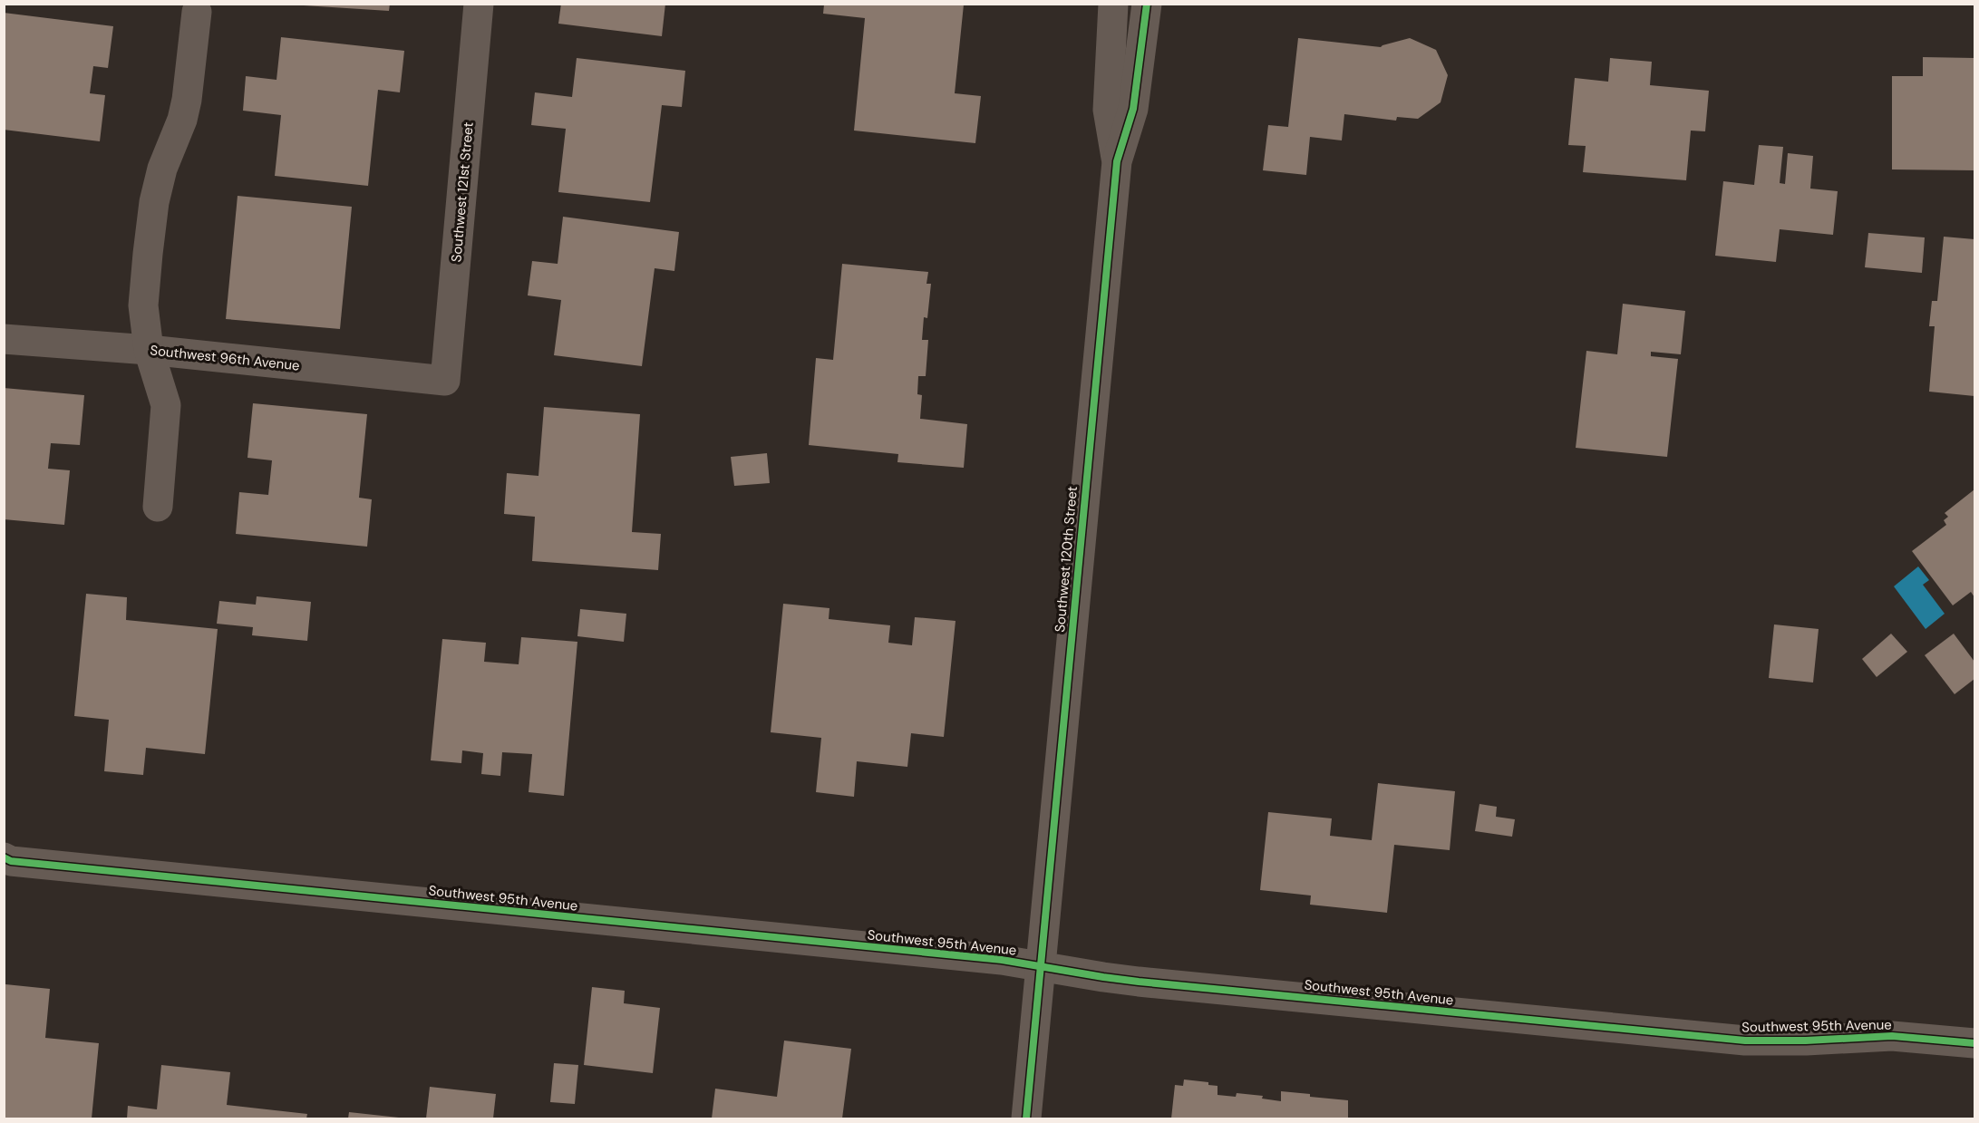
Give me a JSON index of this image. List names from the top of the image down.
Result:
{
  "streets": {
    "street": [
      "Southwest 121st Street",
      "Southwest 96th Avenue",
      "Southwest 120th Street",
      "Southwest 95th Avenue"
    ]
  },
  "crossings": [
    ["Southwest 121st Street", "Southwest 96th Avenue"],
    ["Southwest 120th Street", "Southwest 95th Avenue"]
  ]
}
